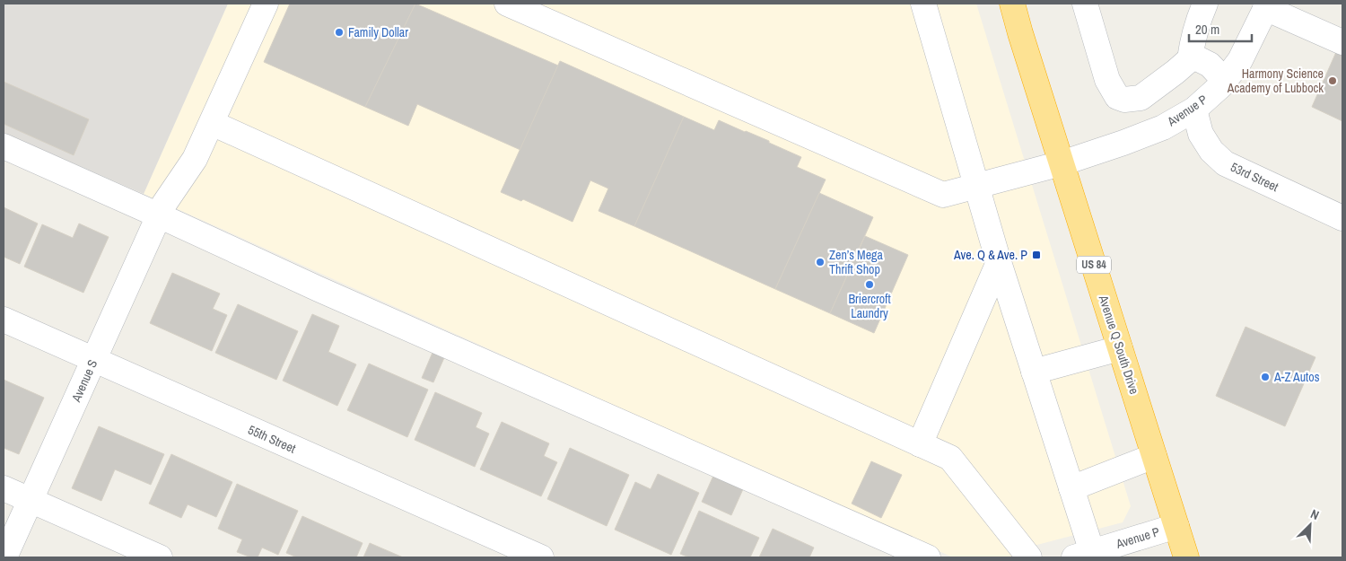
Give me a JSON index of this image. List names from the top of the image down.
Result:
{
  "streets": {
    "highway": ["US 84", "Avenue Q South Drive"],
    "street": [
      "Avenue P",
      "53rd Street",
      "Avenue S",
      "55th Street"
    ]
  },
  "crossings": [
    ["Avenue P", "53rd Street"],
    ["Avenue P", "Avenue Q South Drive"],
    ["Avenue S", "55th Street"]
  ],
  "places": {
    "other": [
      "Family Dollar",
      "Harmony Science Academy of Lubbock",
      "Zen’s Mega Thrift Shop",
      "Briercroft Laundry",
      "A-Z Autos"
    ],
    "transit": ["Ave. Q & Ave. P"]
  },
  "scale_bar": "20 m",
  "north": "top right"
}
